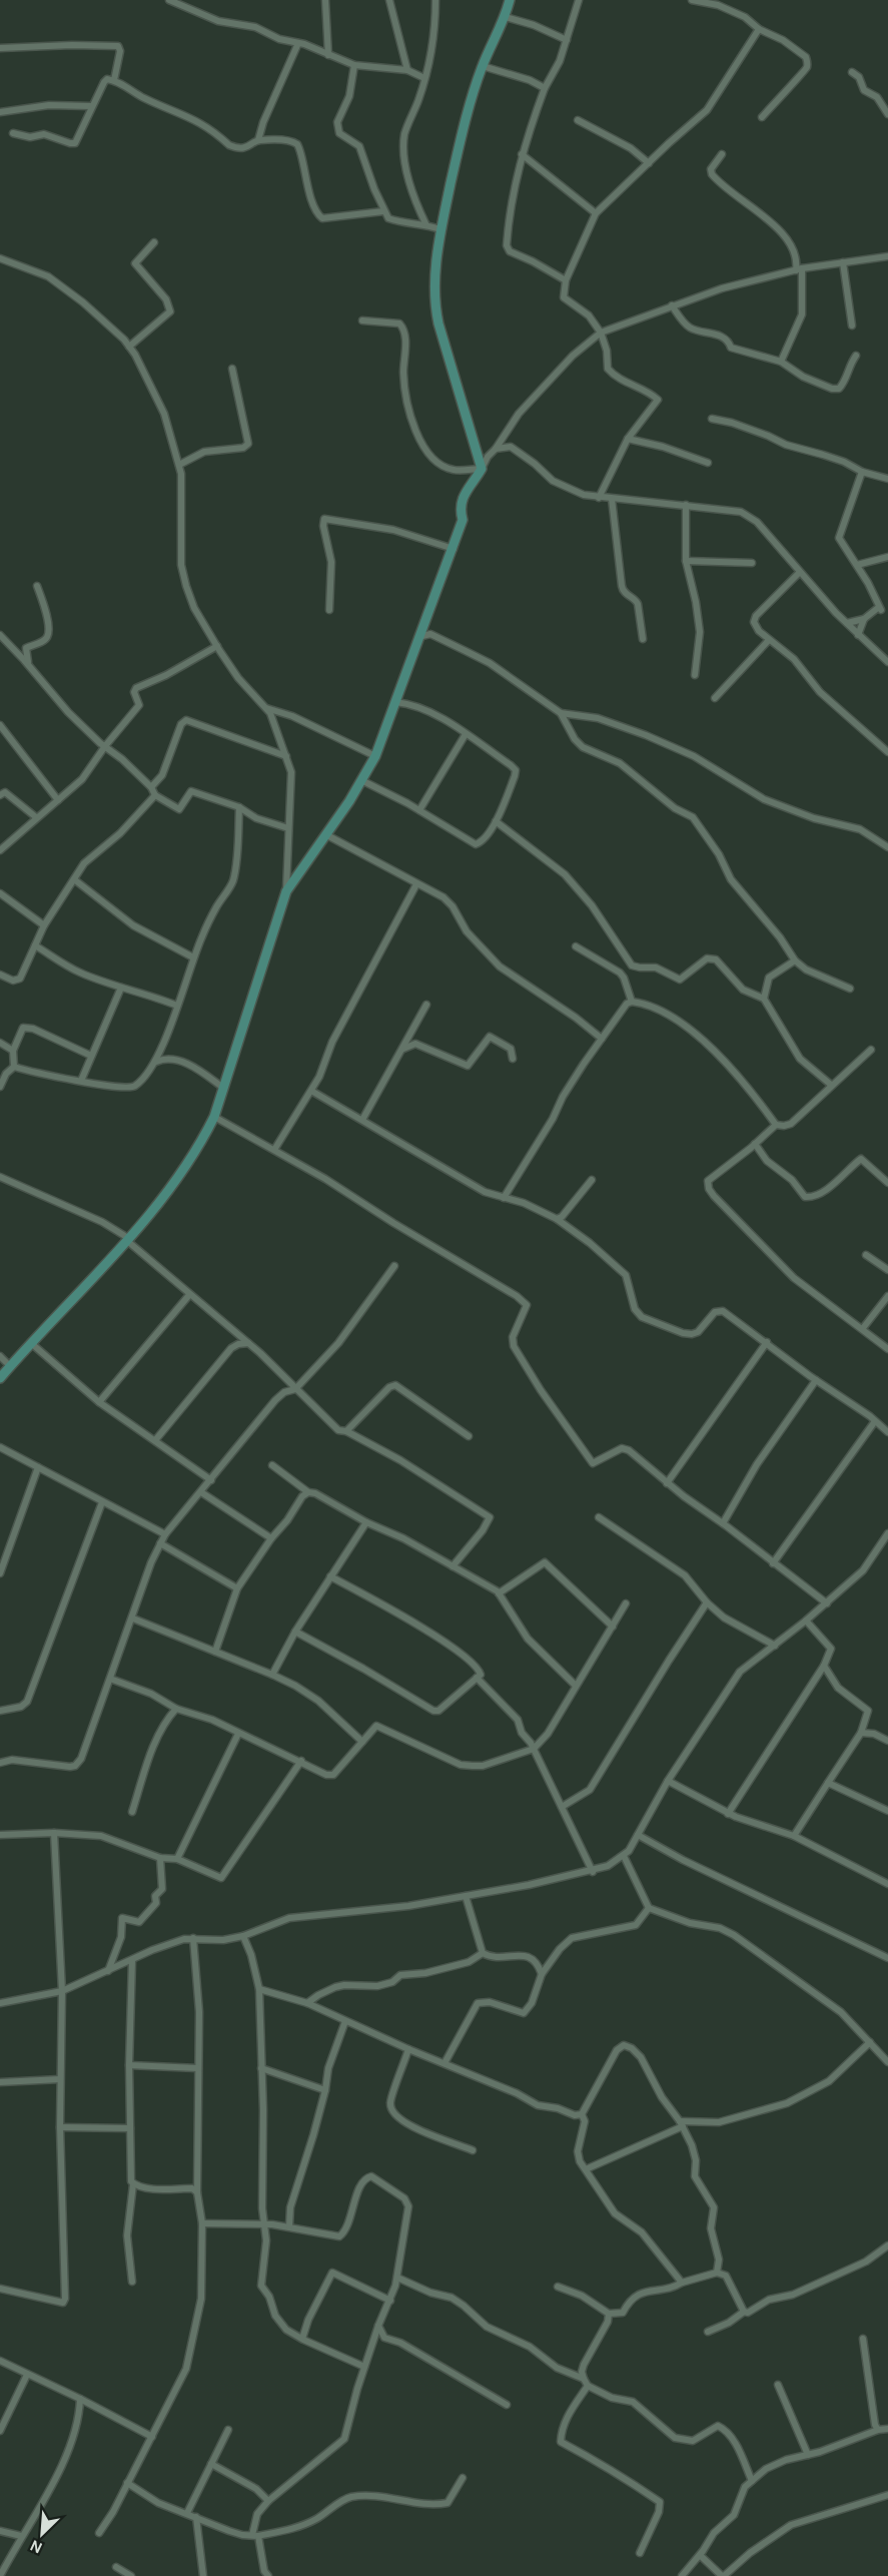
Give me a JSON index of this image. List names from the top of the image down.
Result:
{
  "north": "bottom left"
}
